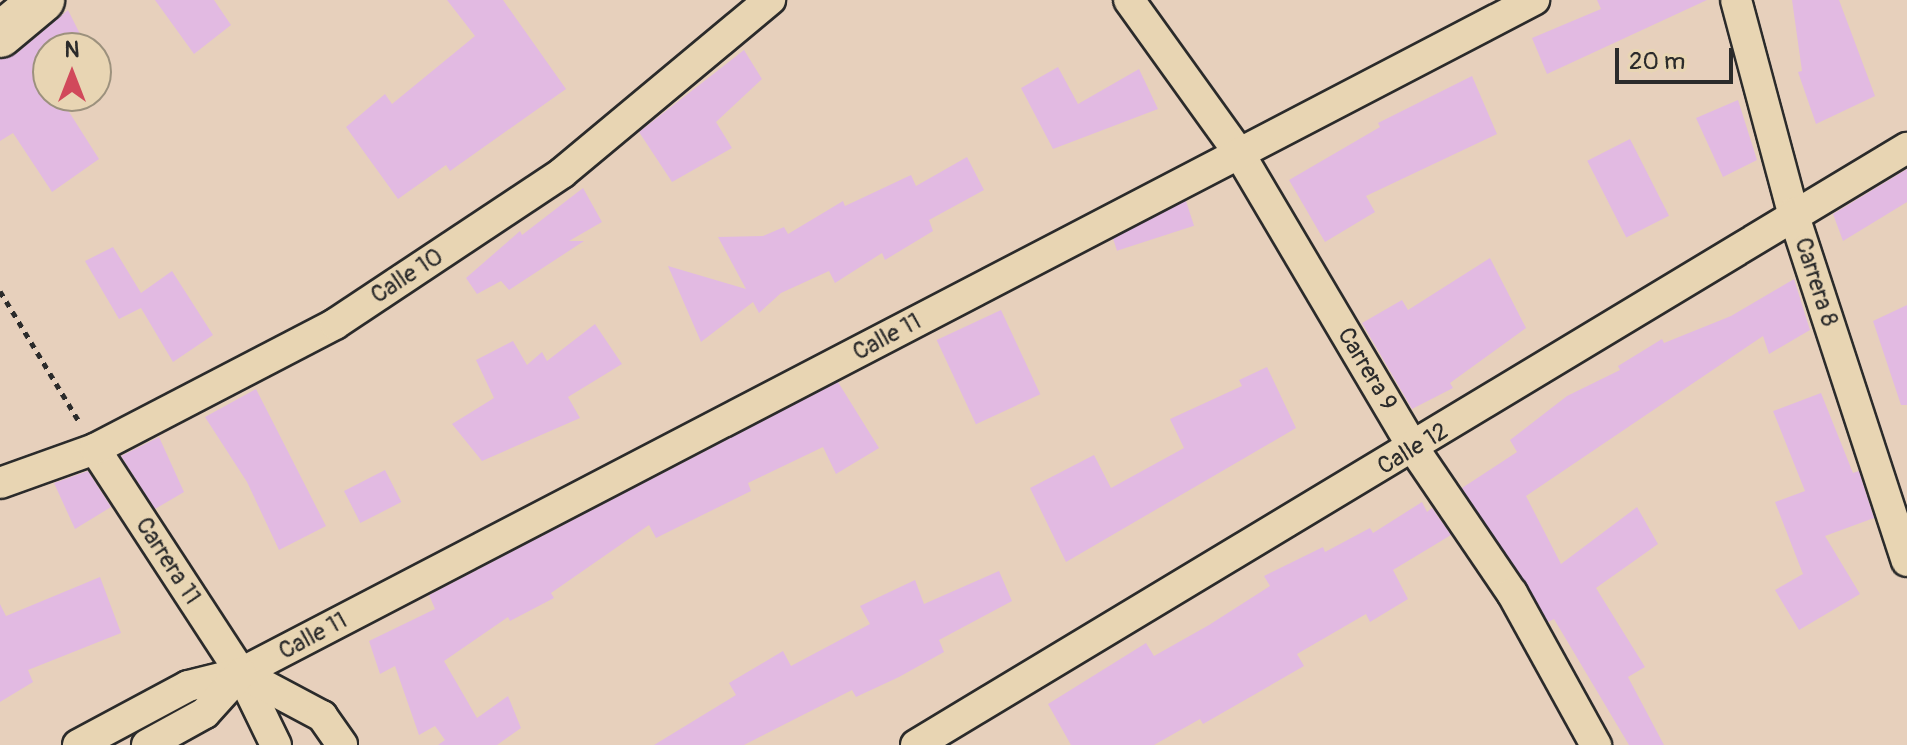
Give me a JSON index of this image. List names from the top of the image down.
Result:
{
  "streets": {
    "street": [
      "Calle 10",
      "Carrera 8",
      "Calle 11",
      "Carrera 9",
      "Calle 12",
      "Carrera 11"
    ]
  },
  "crossings": [
    ["Calle 10", "Carrera 11"],
    ["Carrera 8", "Calle 12"],
    ["Calle 11", "Carrera 9"],
    ["Calle 11", "Carrera 11"],
    ["Carrera 9", "Calle 12"]
  ],
  "scale_bar": "20 m",
  "north": "top"
}
